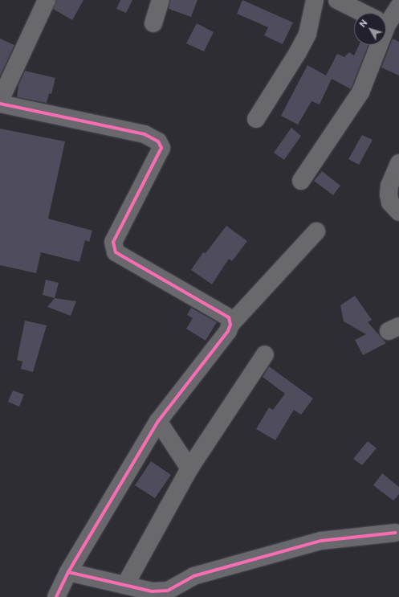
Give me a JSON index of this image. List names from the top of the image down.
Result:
{
  "north": "top left"
}
